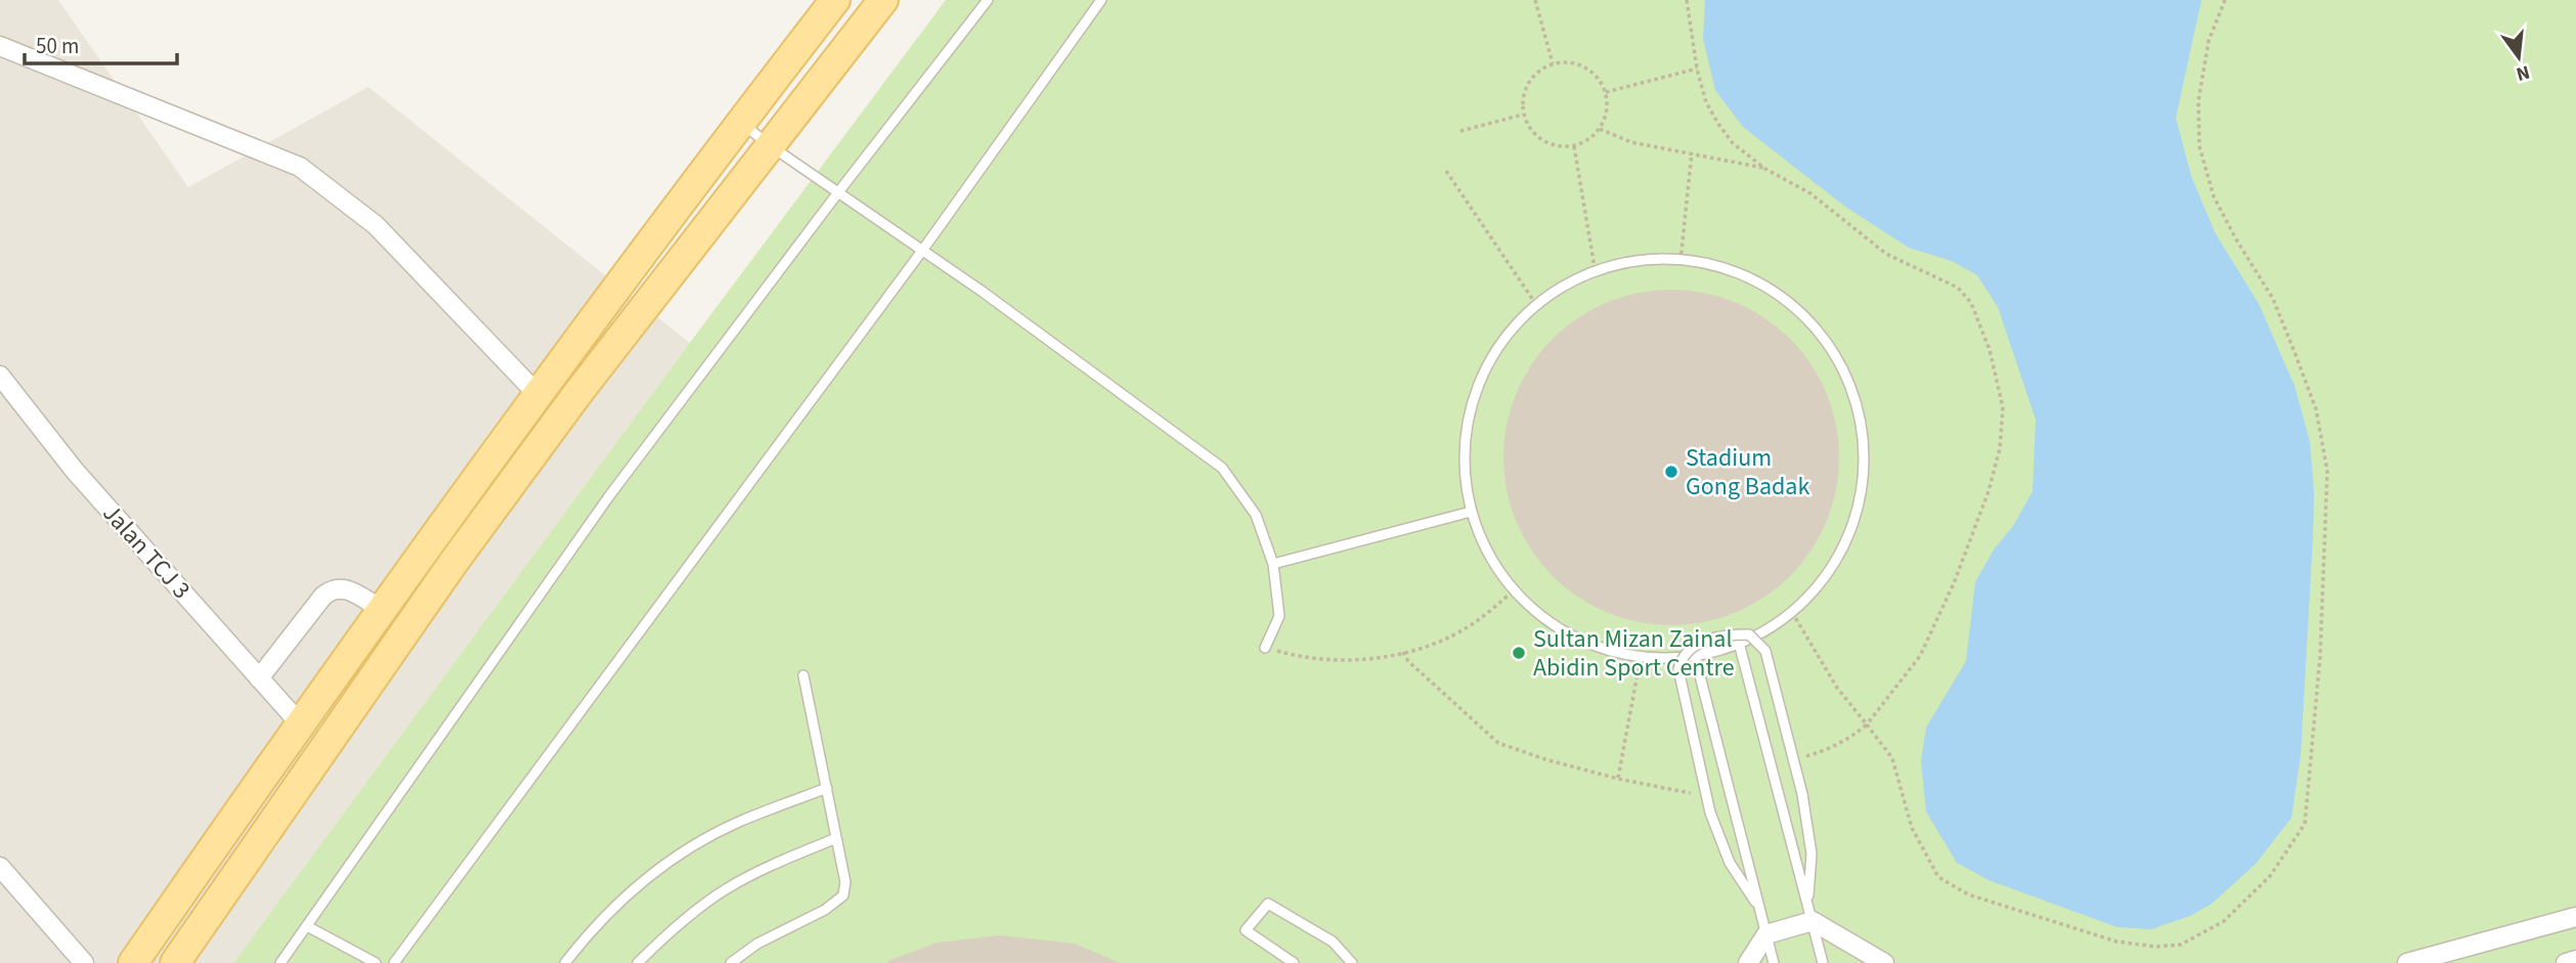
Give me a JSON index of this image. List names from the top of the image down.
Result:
{
  "streets": {
    "street": ["Jalan TCJ 3"]
  },
  "places": ["Stadium Gong Badak", "Sultan Mizan Zainal Abidin Sport Centre"],
  "scale_bar": "50 m",
  "north": "bottom"
}
